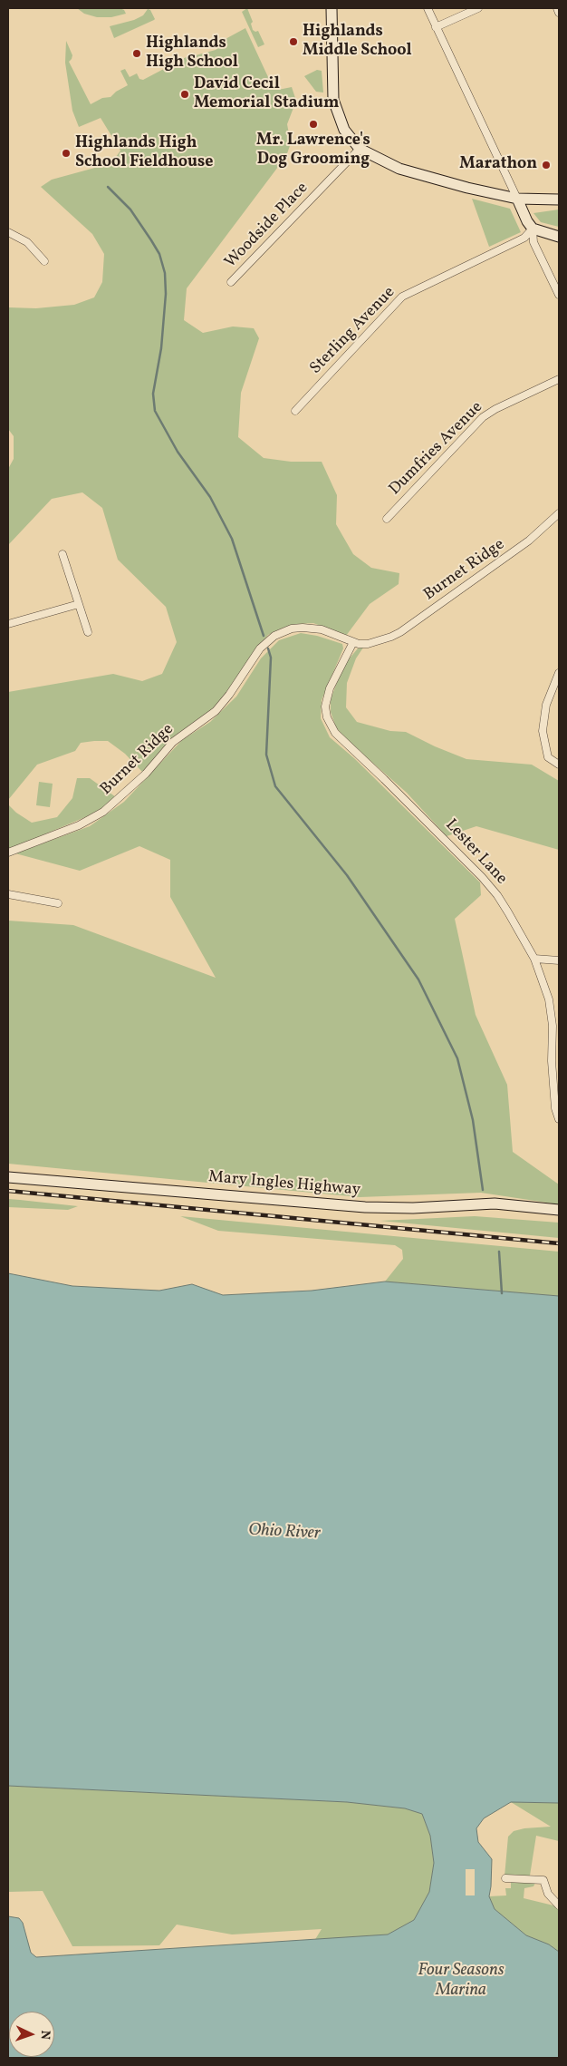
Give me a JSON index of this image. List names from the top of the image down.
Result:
{
  "streets": {
    "street": [
      "Woodside Place",
      "Sterling Avenue",
      "Dumfries Avenue",
      "Burnet Ridge",
      "Lester Lane",
      "Mary Ingles Highway"
    ]
  },
  "crossings": [
    ["Burnet Ridge", "Lester Lane"]
  ],
  "water": ["Ohio River", "Four Seasons Marina"],
  "places": [
    "Highlands Middle School",
    "Highlands High School",
    "David Cecil Memorial Stadium",
    "Mr. Lawrence's Dog Grooming",
    "Highlands High School Fieldhouse",
    "Marathon"
  ],
  "north": "right"
}
